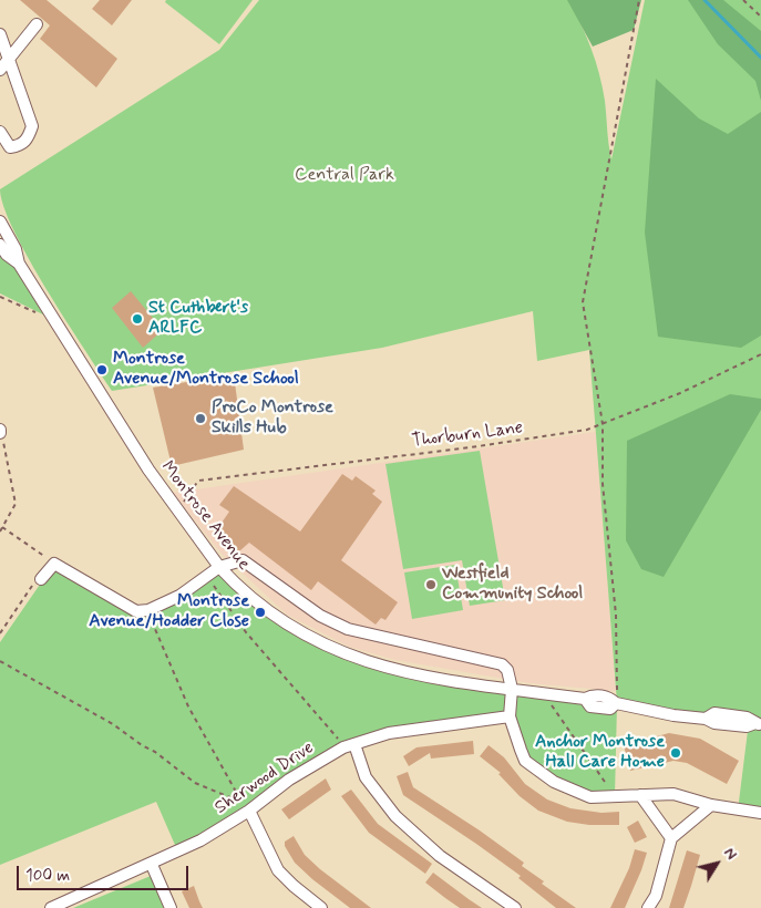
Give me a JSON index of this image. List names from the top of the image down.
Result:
{
  "streets": {
    "street": ["Montrose Avenue", "Sherwood Drive"],
    "path": ["Thorburn Lane"]
  },
  "crossings": [
    ["Thorburn Lane", "Montrose Avenue"]
  ],
  "parks": ["Central Park"],
  "places": [
    "St Cuthbert's ARLFC",
    "Montrose Avenue/Montrose School",
    "ProCo Montrose Skills Hub",
    "Westfield Community School",
    "Montrose Avenue/Hodder Close",
    "Anchor Montrose Hall Care Home"
  ],
  "scale_bar": "100 m",
  "north": "top right"
}
